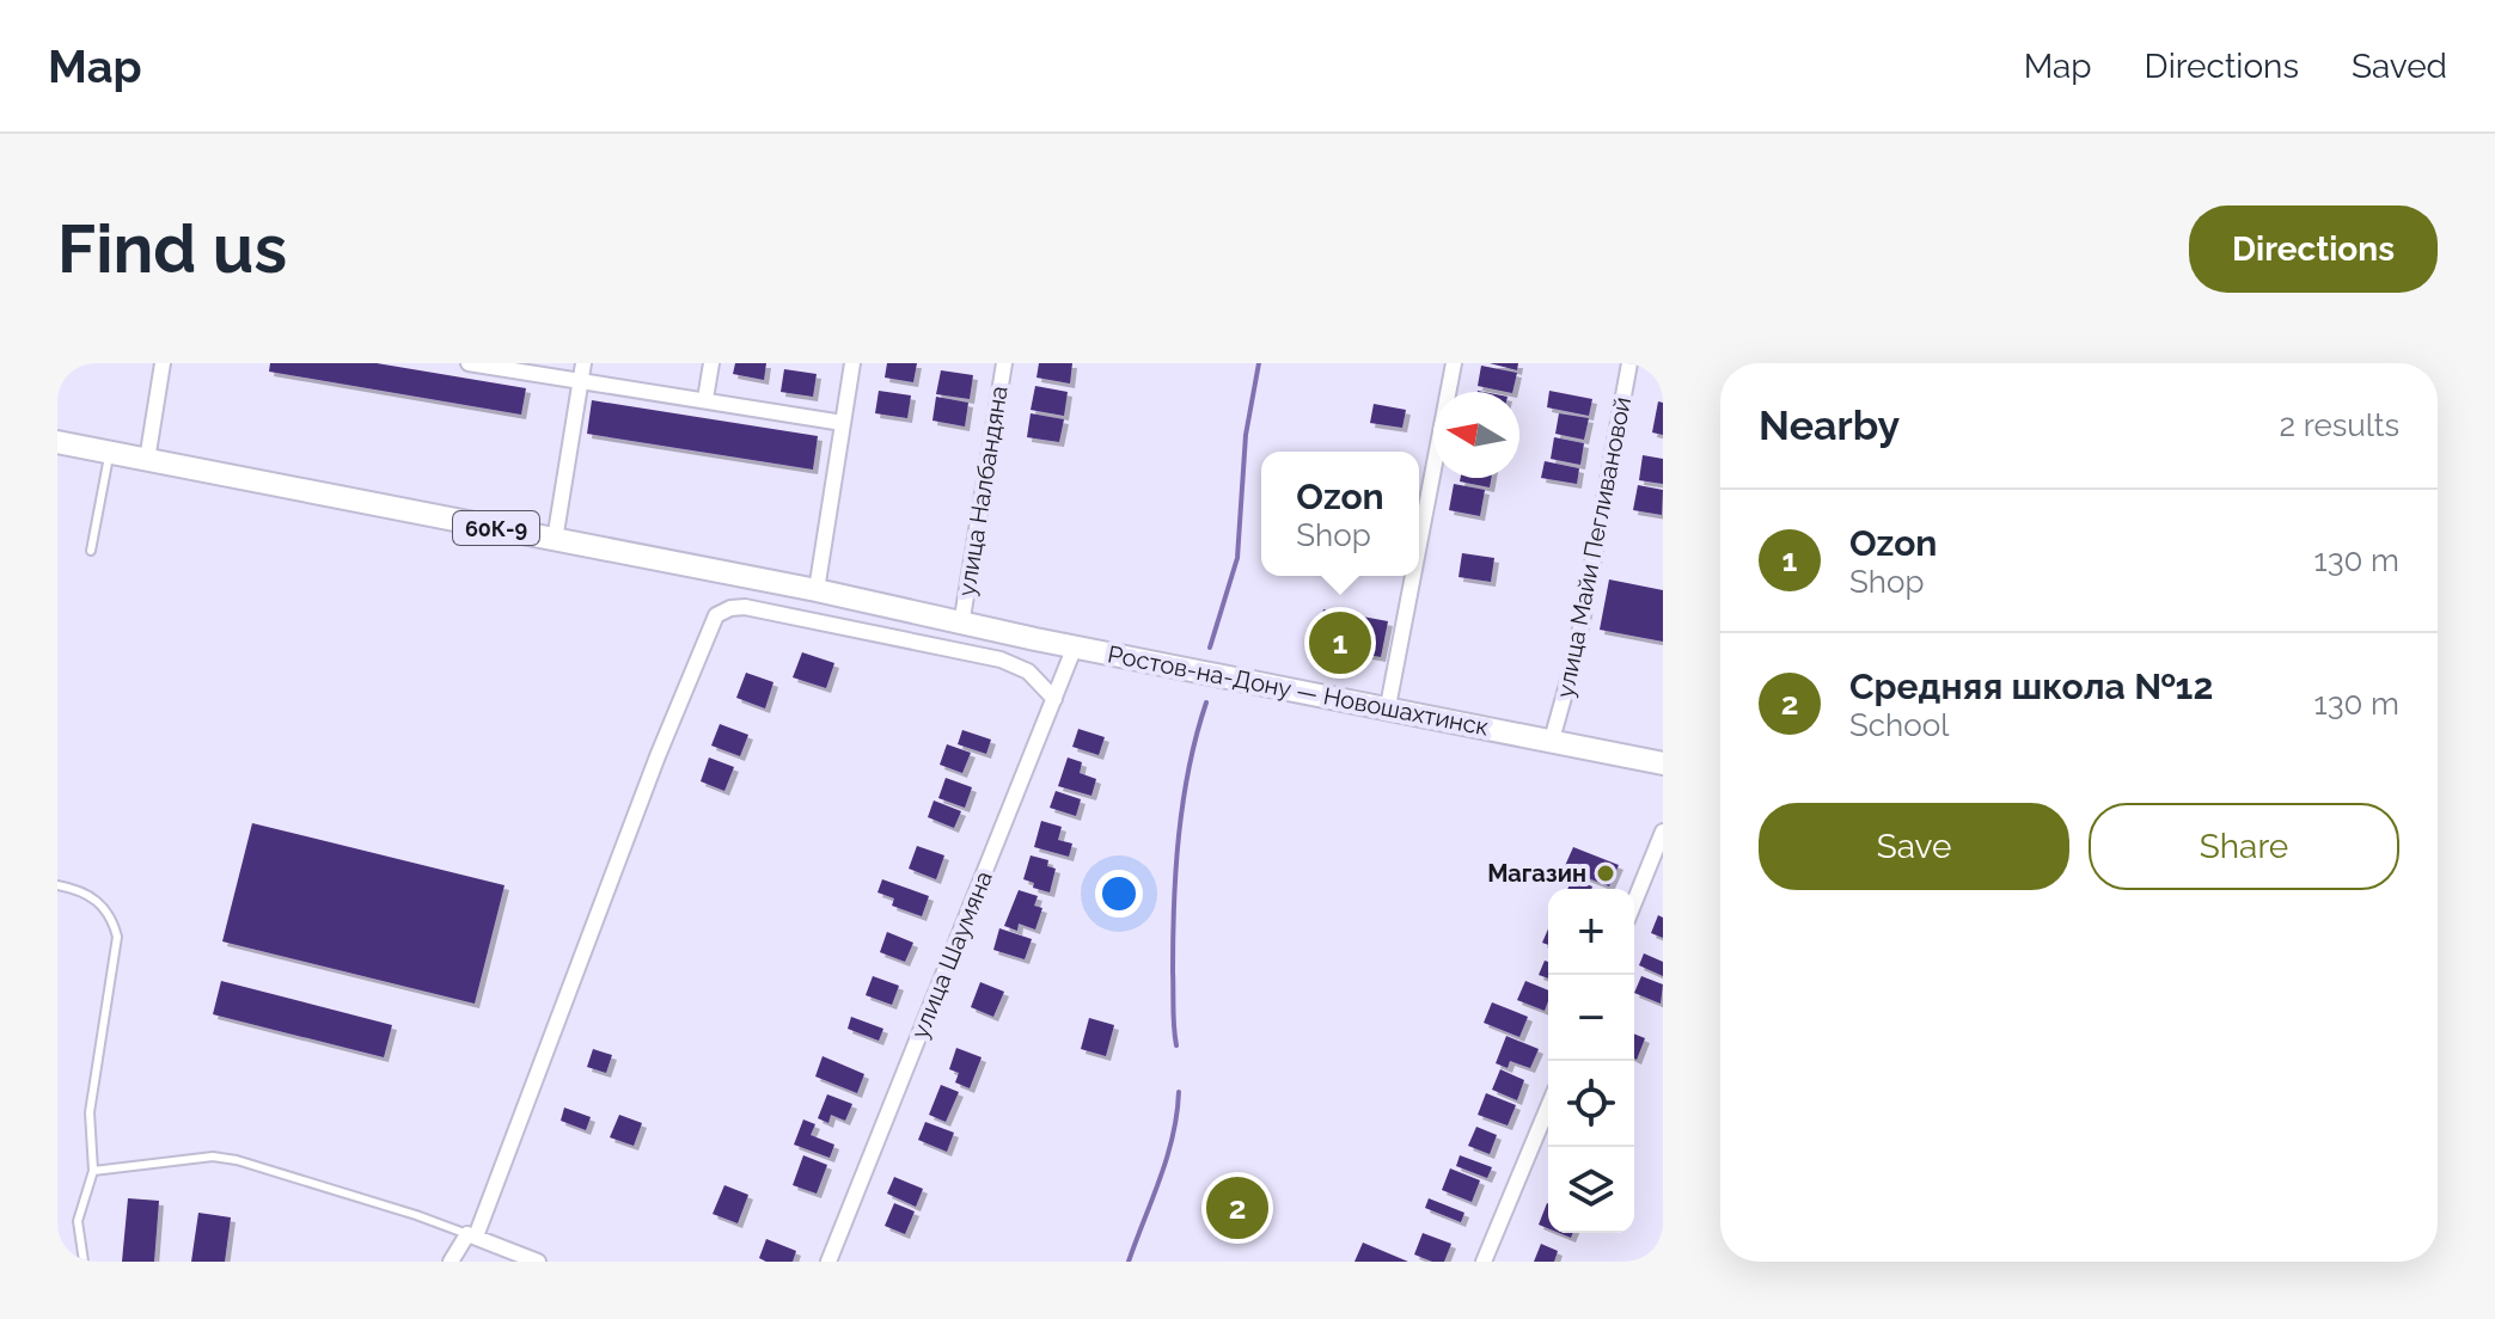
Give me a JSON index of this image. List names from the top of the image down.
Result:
{
  "streets": {
    "main road": ["60К-9", "Ростов-на-Дону — Новошахтинск"],
    "street": ["улица Налбандяна", "улица Майи Пегливановой", "улица Шаумяна"]
  },
  "crossings": [
    ["улица Налбандяна", "Ростов-на-Дону — Новошахтинск"],
    ["улица Майи Пегливановой", "Ростов-на-Дону — Новошахтинск"],
    ["Ростов-на-Дону — Новошахтинск", "улица Шаумяна"]
  ],
  "places": ["Магазин"],
  "north": "left",
  "page": {
    "header": "Map",
    "nav": ["Map", "Directions", "Saved"],
    "buttons": [
      "Directions",
      ["Save", "Share"]
    ],
    "title": "Find us",
    "heading": ["Nearby", "2 results"],
    "popup": ["Ozon", "Shop"],
    "list": [
      {
        "mark": "1",
        "name": "Ozon",
        "note": "Shop",
        "value": "130 m"
      },
      {
        "mark": "2",
        "name": "Средняя школа №12",
        "note": "School",
        "value": "130 m"
      }
    ],
    "pins": ["1", "2"],
    "map_buttons": ["+", "−"]
  }
}
